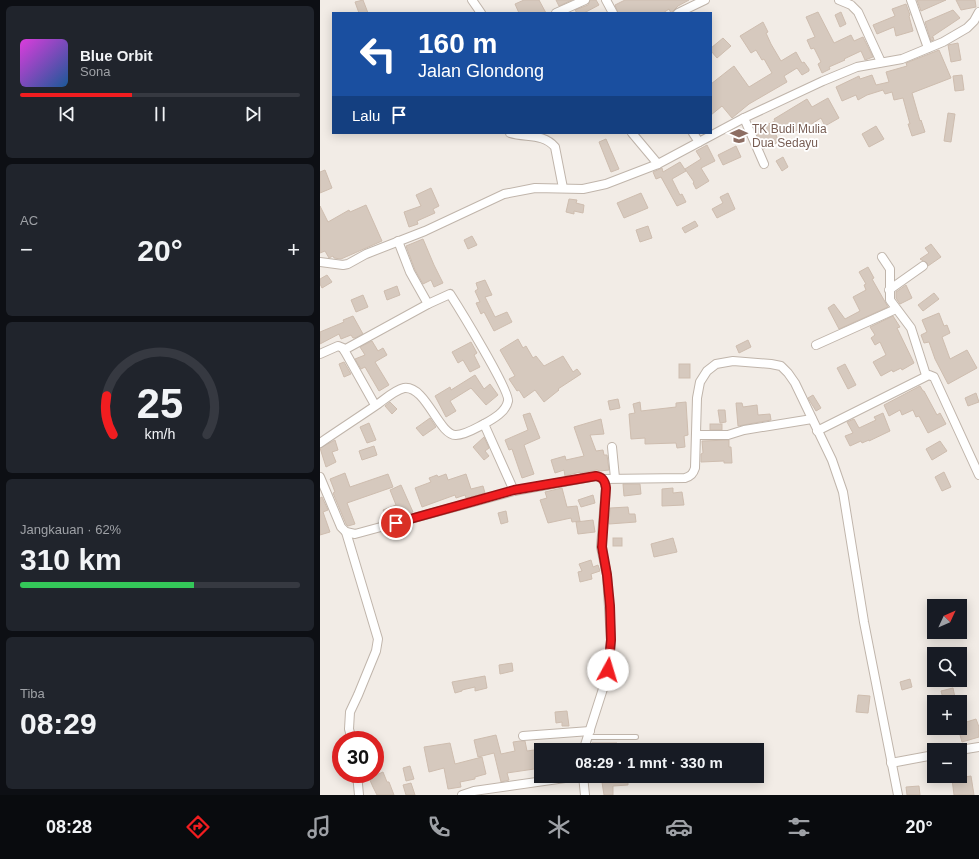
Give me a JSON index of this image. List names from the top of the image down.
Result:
{
  "places": {
    "school or university": ["TK Budi Mulia Dua Sedayu"]
  },
  "north": "top right",
  "page": {
    "turn": ["160 m", "Jalan Glondong"],
    "song": ["Blue Orbit", "Sona"],
    "then": "Lalu",
    "tile": [
      "AC",
      ["Jangkauan · 62%", "310 km"],
      ["Tiba", "08:29"]
    ],
    "heat": ["−", "20°", "+"],
    "map_buttons": ["+", "−"],
    "limit": "30",
    "trip": "08:29 · 1 mnt · 330 m",
    "tabs": ["08:28", "20°"],
    "gauge": ["25", "km/h"]
  }
}
